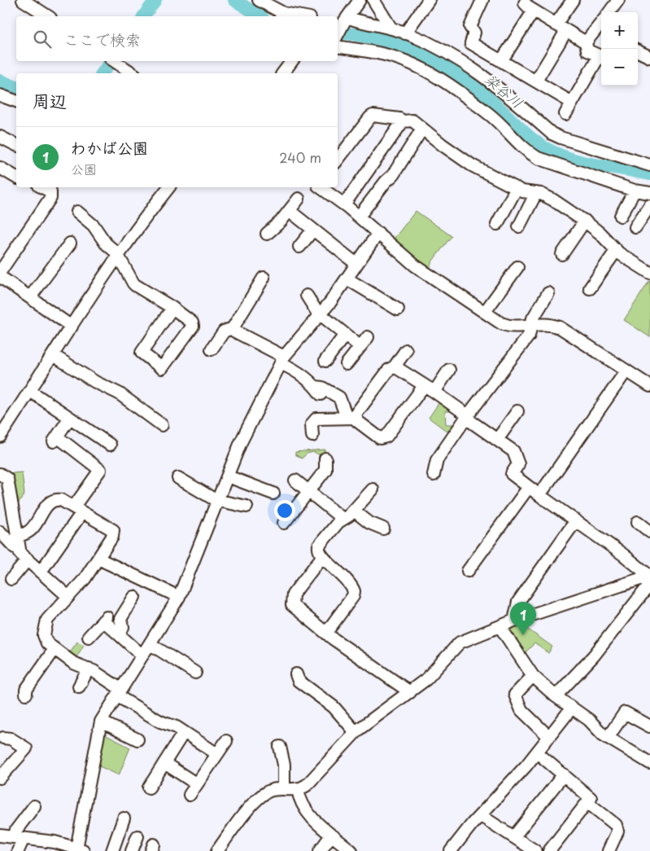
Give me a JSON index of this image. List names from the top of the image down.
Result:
{
  "water": ["染谷川"],
  "page": {
    "map_buttons": ["+", "−"],
    "search": "ここで検索",
    "heading": "周辺",
    "list": [
      {
        "mark": "1",
        "name": "わかば公園",
        "note": "公園",
        "value": "240 m"
      }
    ],
    "pins": "1"
  }
}
